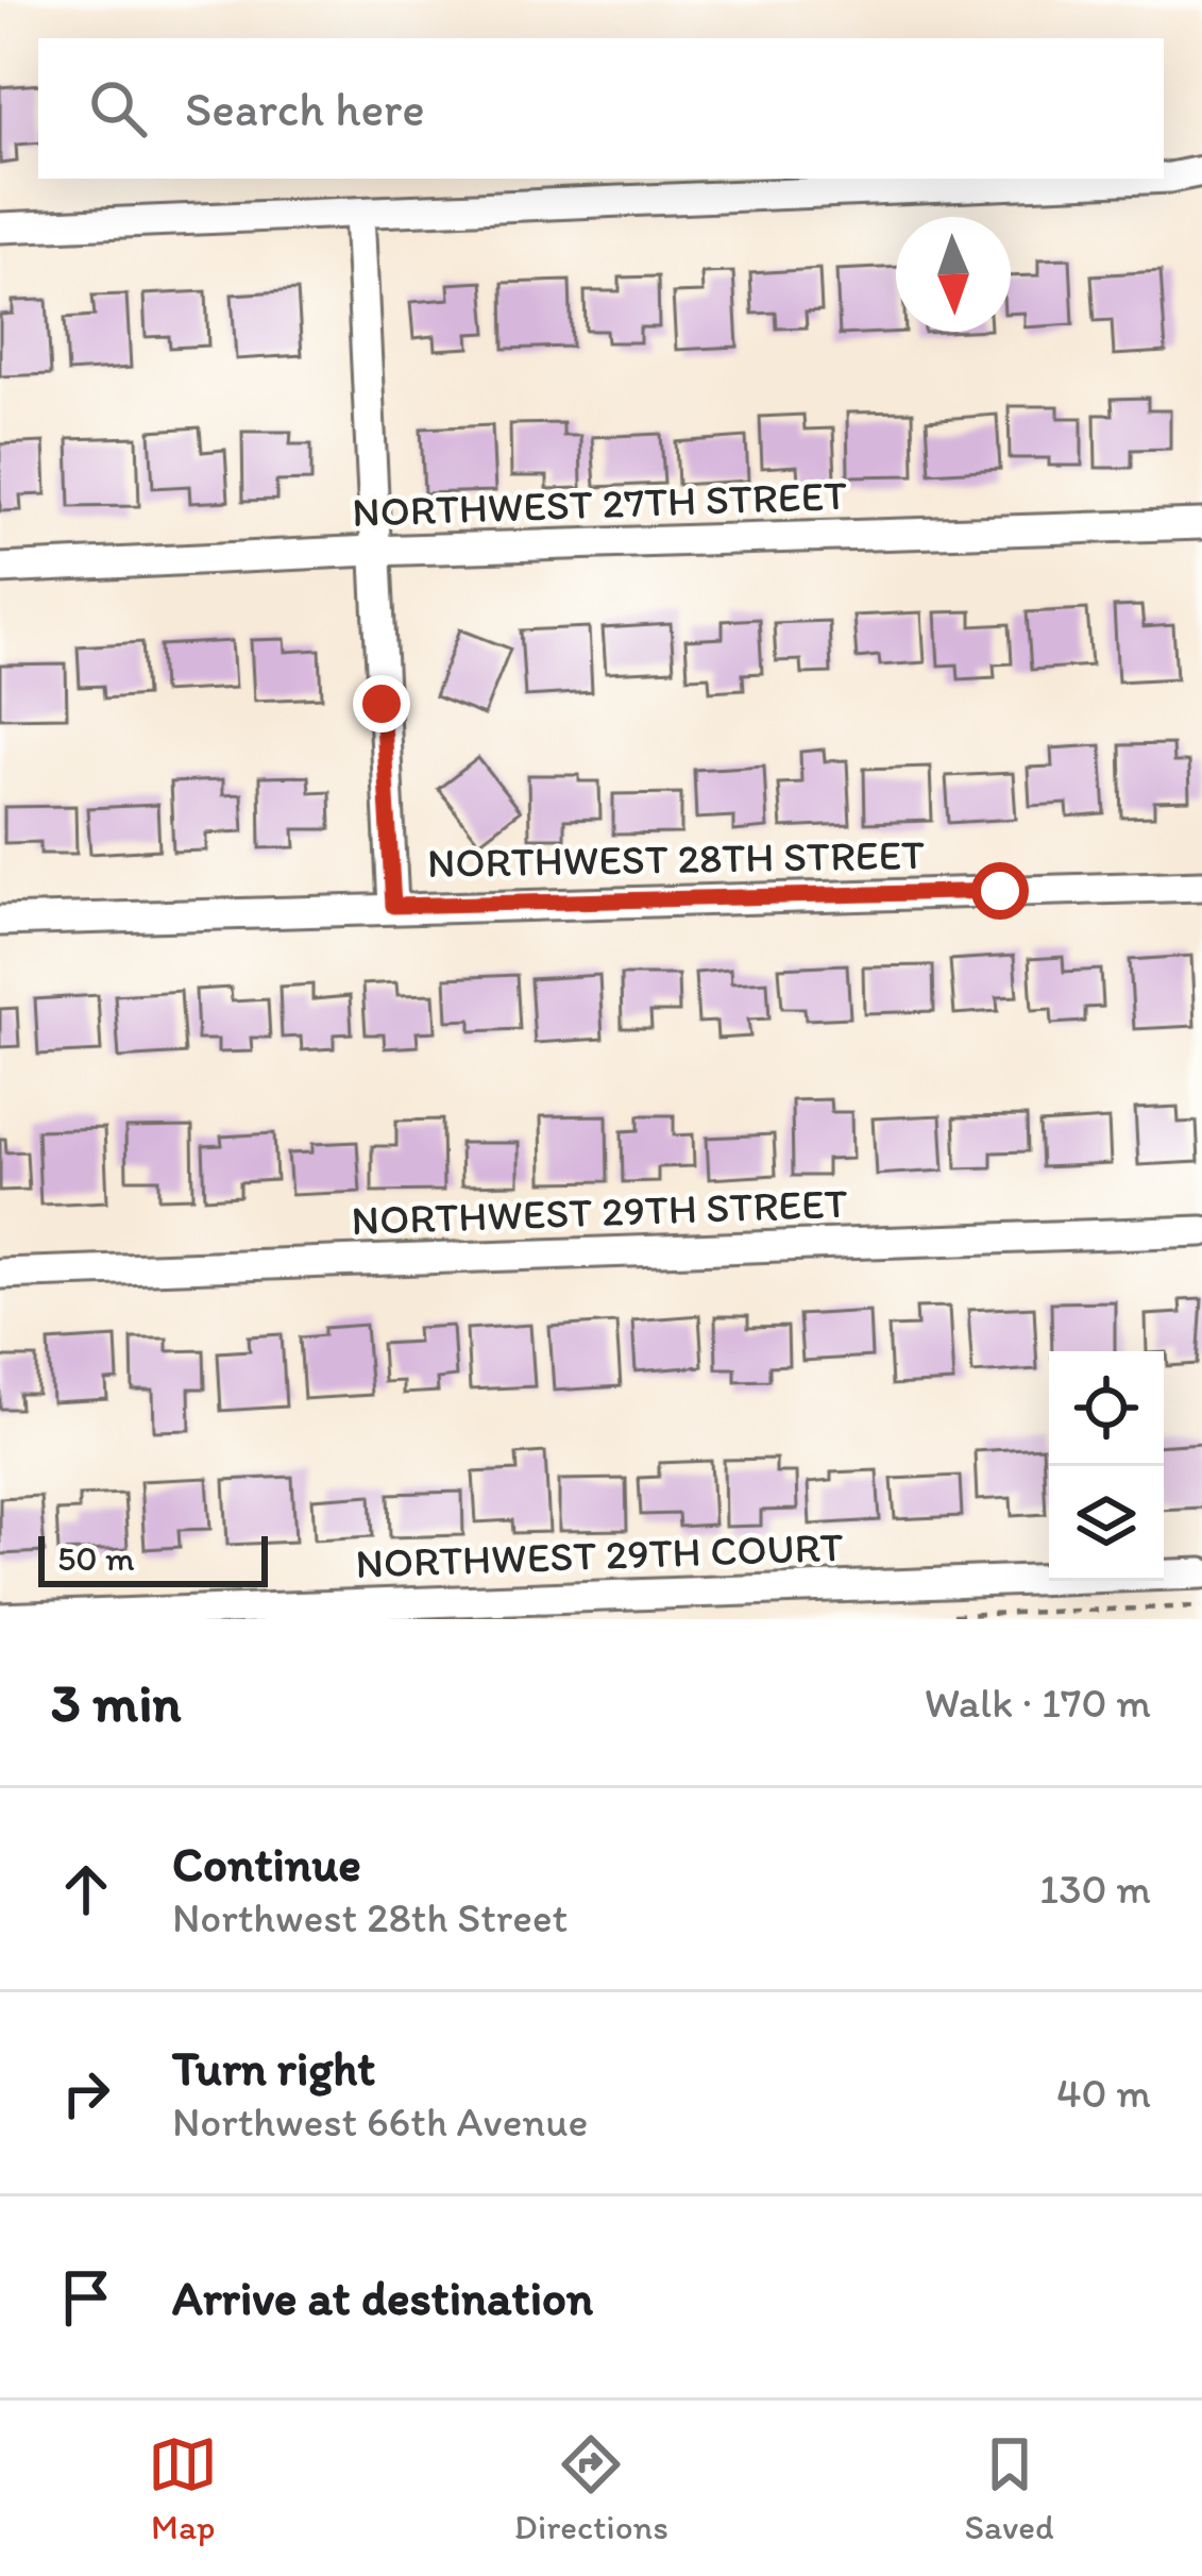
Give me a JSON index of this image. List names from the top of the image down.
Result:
{
  "streets": {
    "street": [
      "NORTHWEST 27TH STREET",
      "NORTHWEST 28TH STREET",
      "NORTHWEST 29TH STREET",
      "NORTHWEST 29TH COURT"
    ]
  },
  "scale_bar": "50 m",
  "north": "bottom",
  "page": {
    "search": "Search here",
    "scale": "50 m",
    "heading": ["3 min", "Walk · 170 m"],
    "list": [
      ["Continue", "Northwest 28th Street", "130 m"],
      ["Turn right", "Northwest 66th Avenue", "40 m"],
      "Arrive at destination"
    ],
    "nav": ["Map", "Directions", "Saved"]
  }
}
